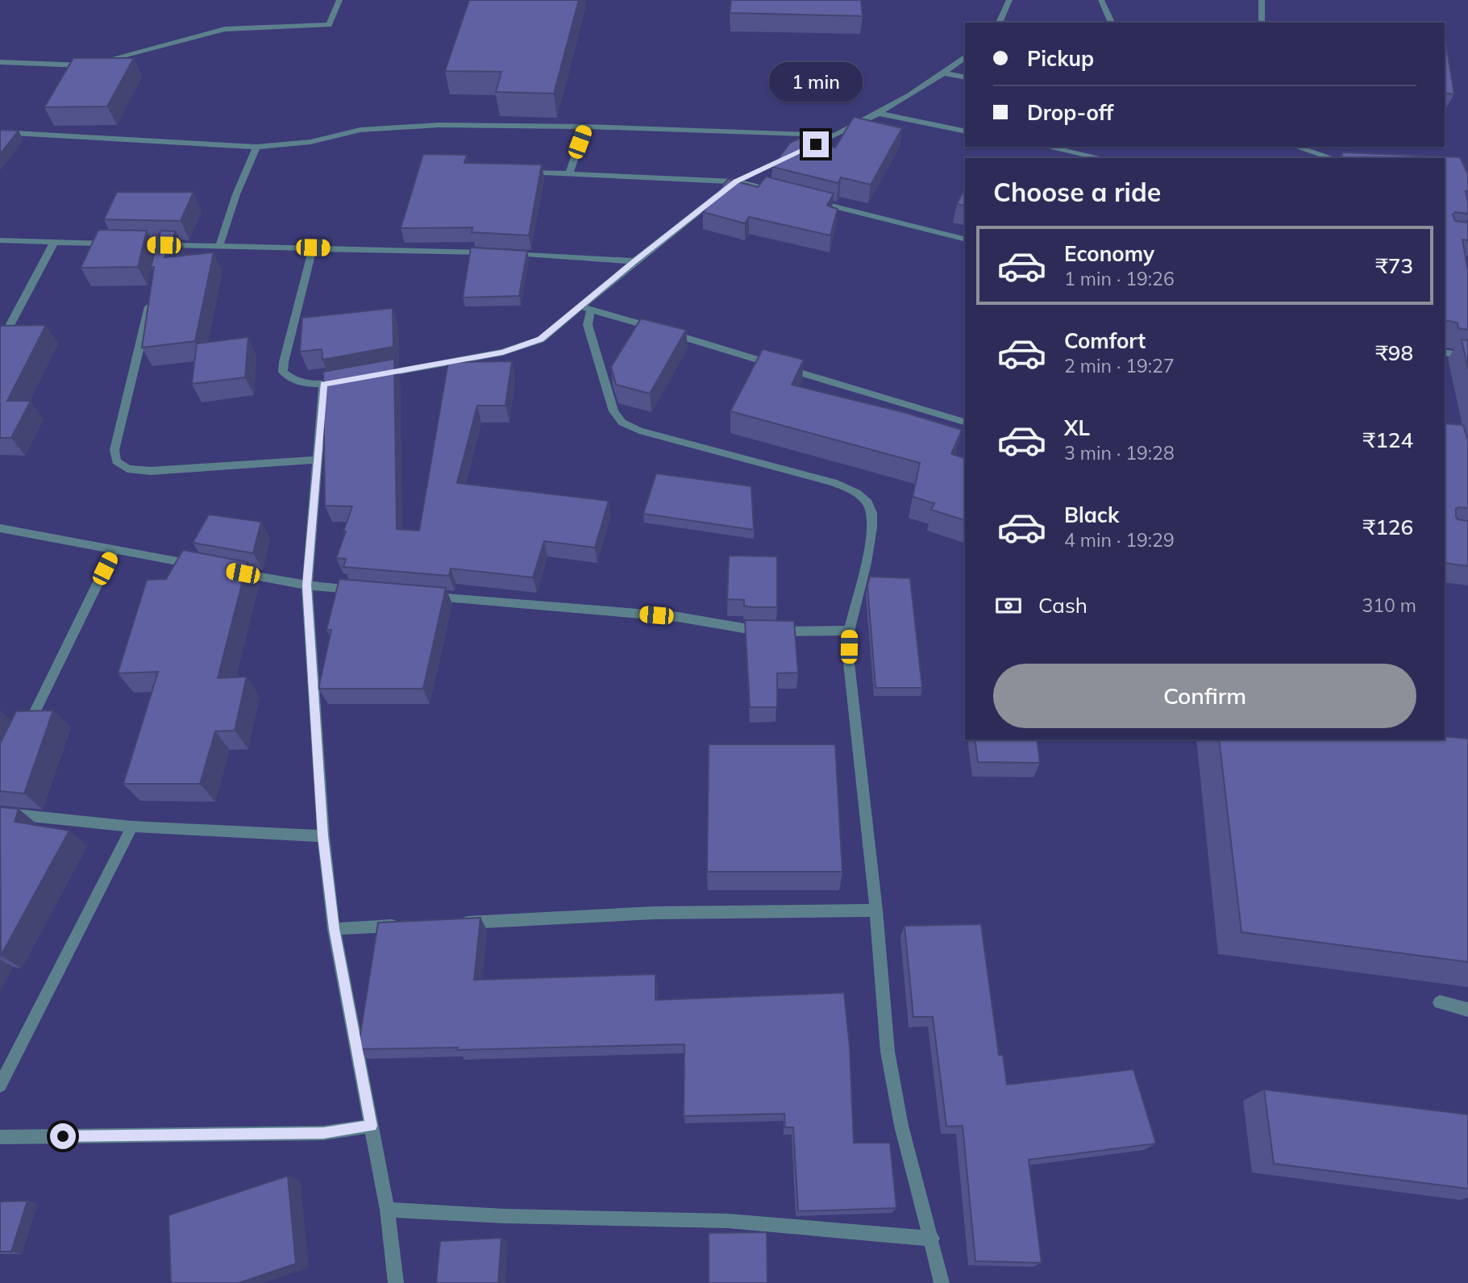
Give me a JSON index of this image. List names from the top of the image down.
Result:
{
  "page": {
    "banner": ["Pickup", "Drop-off"],
    "bubble": "1 min",
    "heading": "Choose a ride",
    "list": [
      {
        "name": "Economy",
        "note": "1 min · 19:26",
        "value": "₹73"
      },
      {
        "name": "Comfort",
        "note": "2 min · 19:27",
        "value": "₹98"
      },
      {
        "name": "XL",
        "note": "3 min · 19:28",
        "value": "₹124"
      },
      {
        "name": "Black",
        "note": "4 min · 19:29",
        "value": "₹126"
      }
    ],
    "pay": ["Cash", "310 m"],
    "buttons": "Confirm"
  }
}
